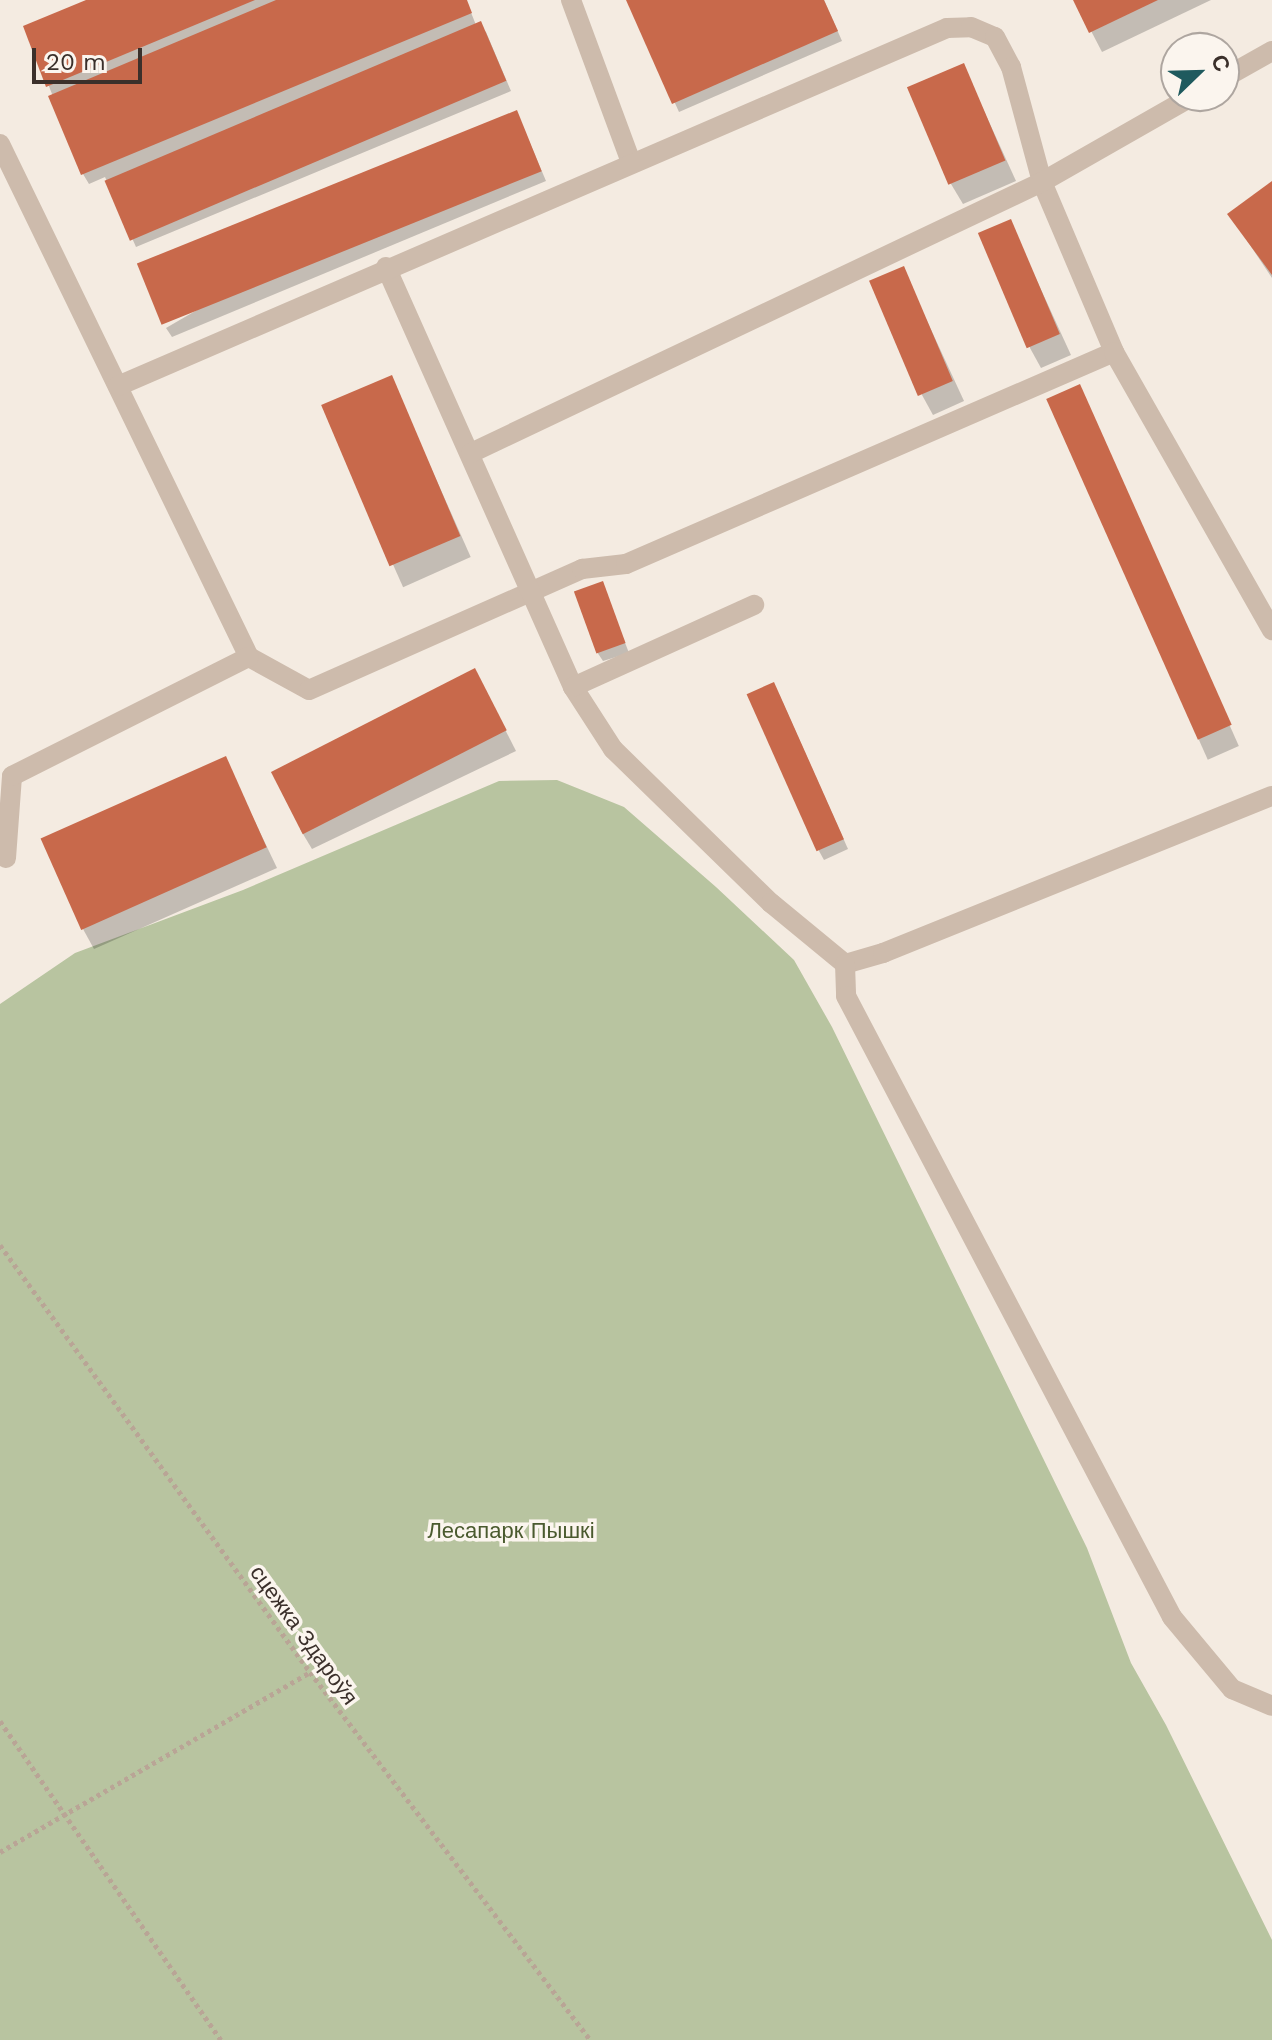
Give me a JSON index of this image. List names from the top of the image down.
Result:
{
  "streets": {
    "path": ["сцежка Здароўя"]
  },
  "parks": ["Лесапарк Пышкі"],
  "scale_bar": "20 m",
  "north": "top right"
}
